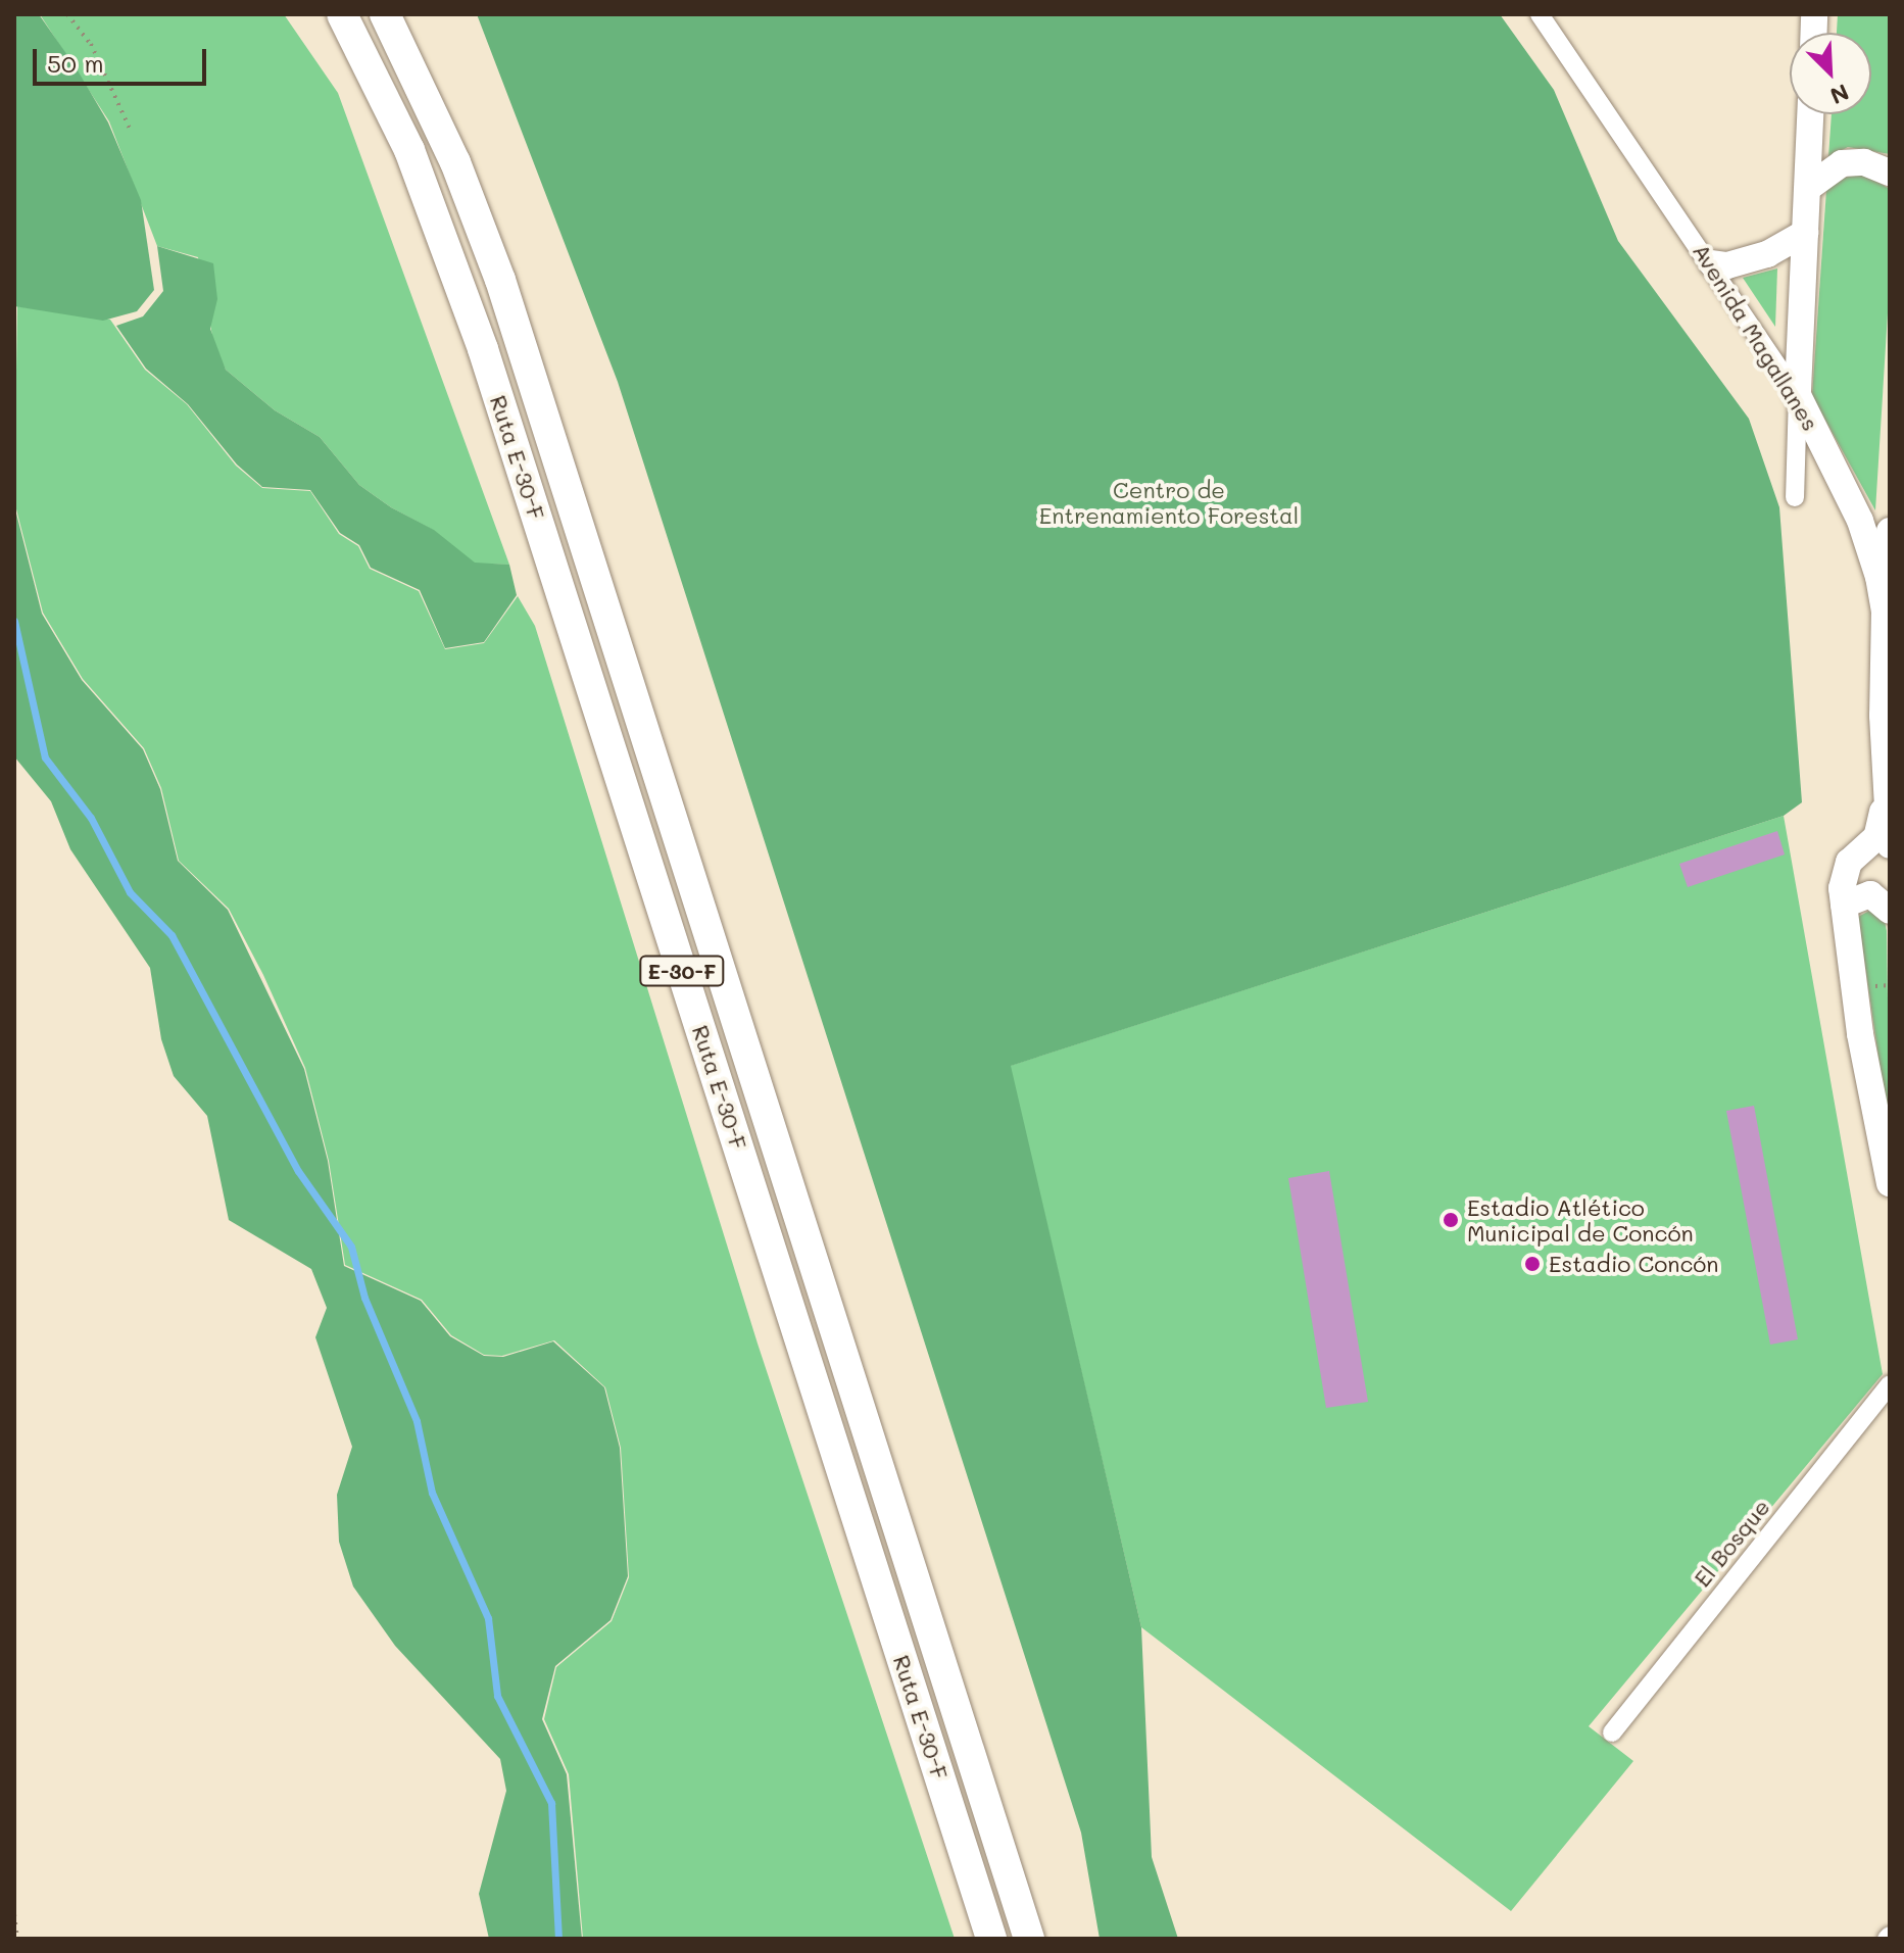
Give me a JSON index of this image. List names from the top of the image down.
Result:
{
  "streets": {
    "highway": ["Ruta E-30-F", "E-30-F"],
    "main road": ["Avenida Magallanes"],
    "street": ["El Bosque"]
  },
  "parks": ["Centro de Entrenamiento Forestal"],
  "places": ["Estadio Atlético Municipal de Concón", "Estadio Concón"],
  "scale_bar": "50 m",
  "north": "bottom right"
}
